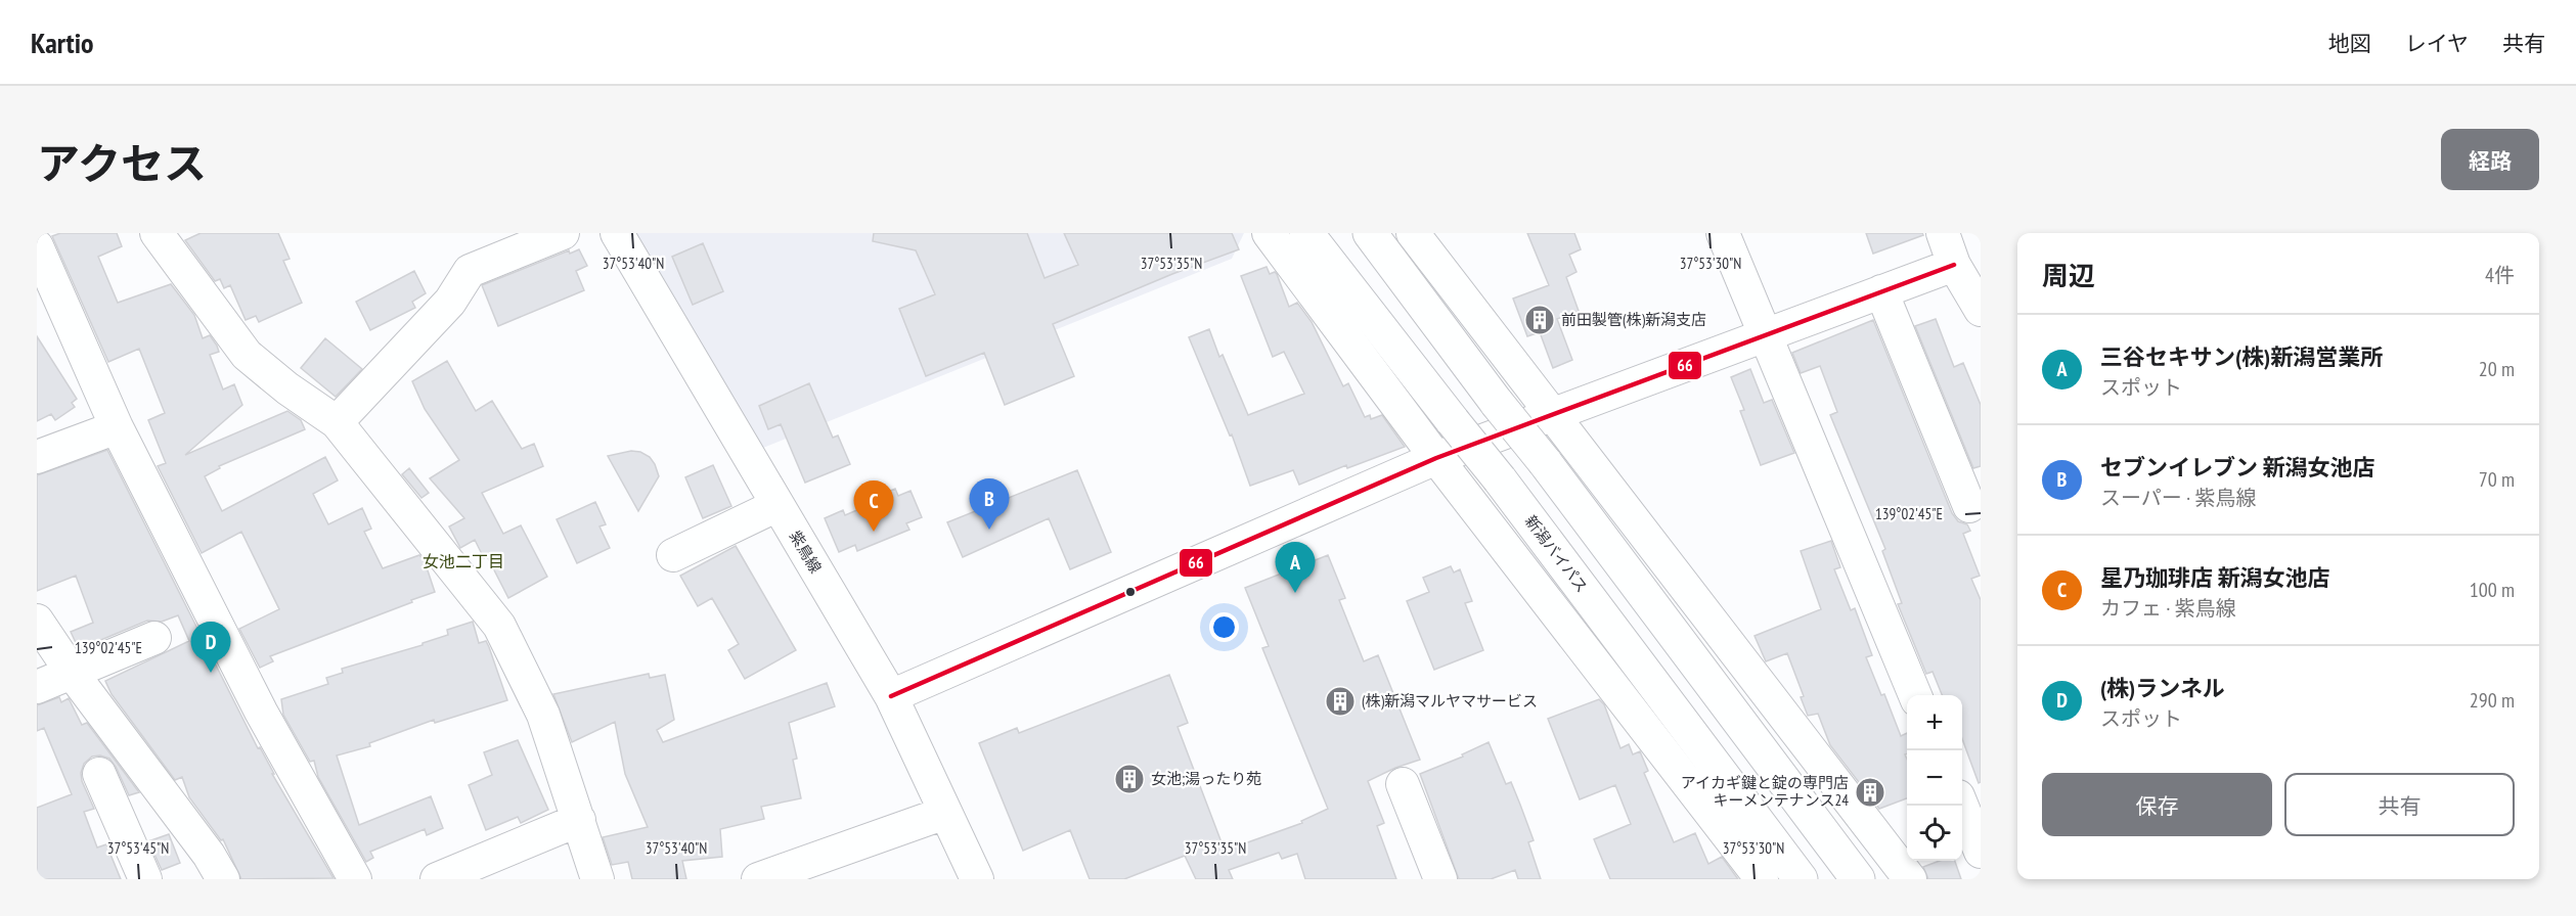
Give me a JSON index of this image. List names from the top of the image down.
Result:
{
  "streets": {
    "highway": ["新潟バイパス"],
    "street": ["紫鳥線"]
  },
  "districts": ["女池二丁目"],
  "places": {
    "building": [
      "前田製管(株)新潟支店",
      "(株)新潟マルヤマサービス",
      "女池;湯ったり苑",
      "アイカギ鍵と錠の専門店 キーメンテナンス24"
    ]
  },
  "lines": ["transit line 66"],
  "page": {
    "header": "Kartio",
    "nav": ["地図", "レイヤ", "共有"],
    "title": "アクセス",
    "buttons": [
      "経路",
      ["保存", "共有"]
    ],
    "heading": ["周辺", "4件"],
    "list": [
      {
        "mark": "A",
        "name": "三谷セキサン(株)新潟営業所",
        "note": "スポット",
        "value": "20 m"
      },
      {
        "mark": "B",
        "name": "セブンイレブン 新潟女池店",
        "note": "スーパー · 紫鳥線",
        "value": "70 m"
      },
      {
        "mark": "C",
        "name": "星乃珈琲店 新潟女池店",
        "note": "カフェ · 紫鳥線",
        "value": "100 m"
      },
      {
        "mark": "D",
        "name": "(株)ランネル",
        "note": "スポット",
        "value": "290 m"
      }
    ],
    "pins": [
      "B",
      "C",
      "A",
      "D"
    ],
    "map_buttons": ["+", "−"]
  },
  "coordinates": [
    "37°53'40\"N",
    "37°53'35\"N",
    "37°53'30\"N",
    "139°02'45\"E",
    "37°53'45\"N"
  ]
}
